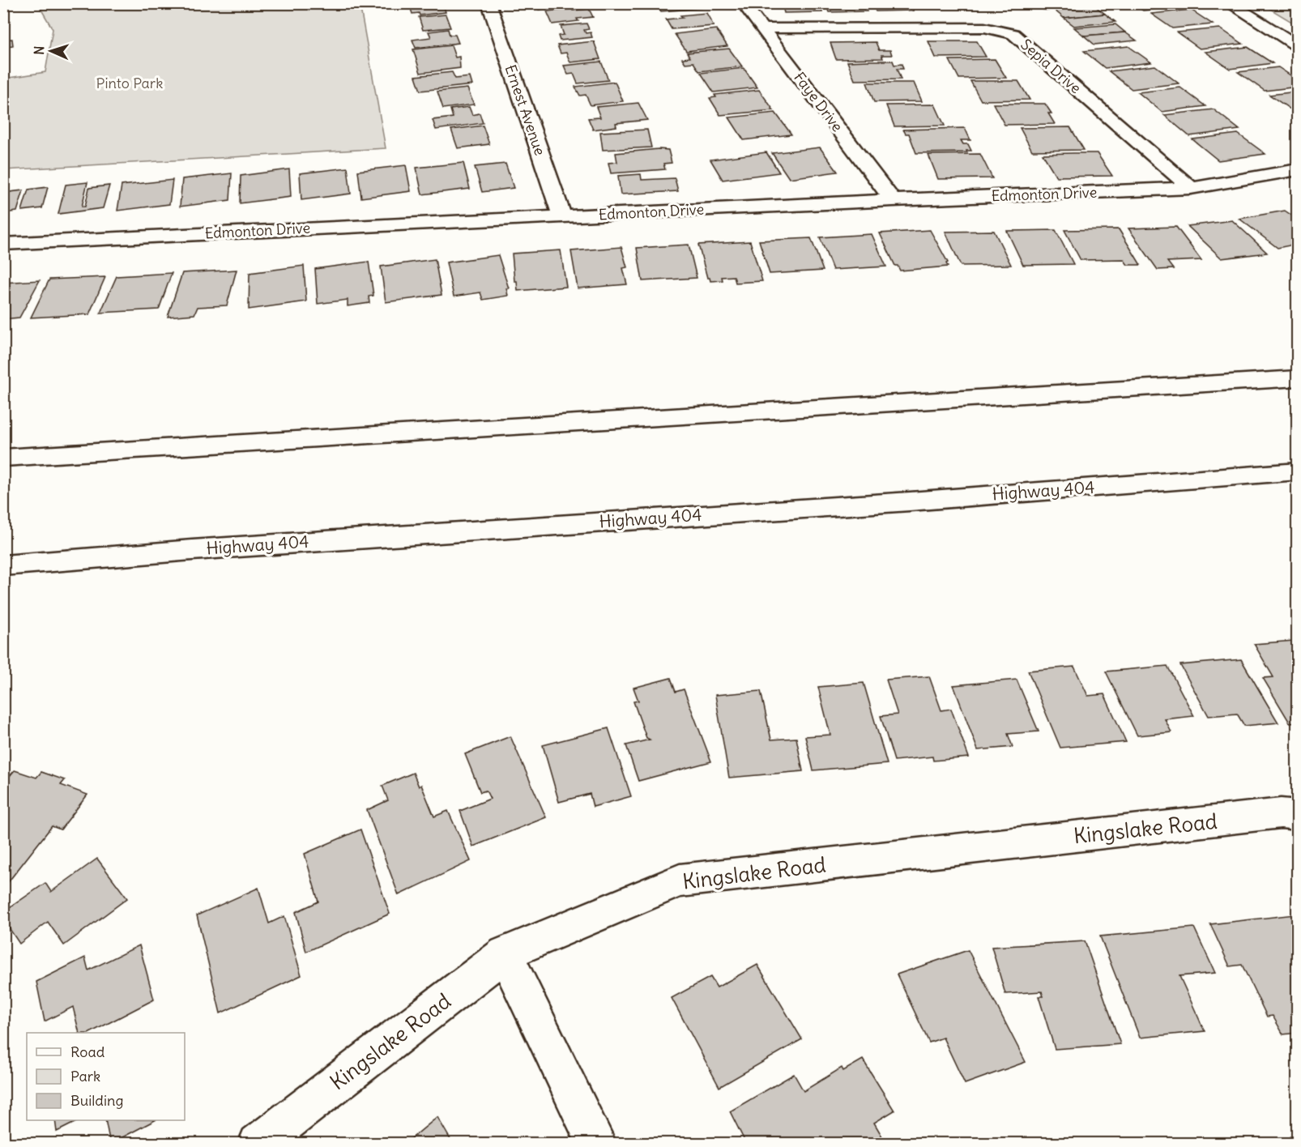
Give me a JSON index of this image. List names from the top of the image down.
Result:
{
  "streets": {
    "main road": [
      "Sepia Drive",
      "Faye Drive",
      "Ernest Avenue",
      "Edmonton Drive",
      "Highway 404",
      "Kingslake Road"
    ]
  },
  "crossings": [
    ["Sepia Drive", "Faye Drive"],
    ["Sepia Drive", "Edmonton Drive"],
    ["Faye Drive", "Edmonton Drive"],
    ["Ernest Avenue", "Edmonton Drive"]
  ],
  "parks": ["Pinto Park"],
  "legend": ["Road", "Park", "Building"],
  "north": "left"
}
